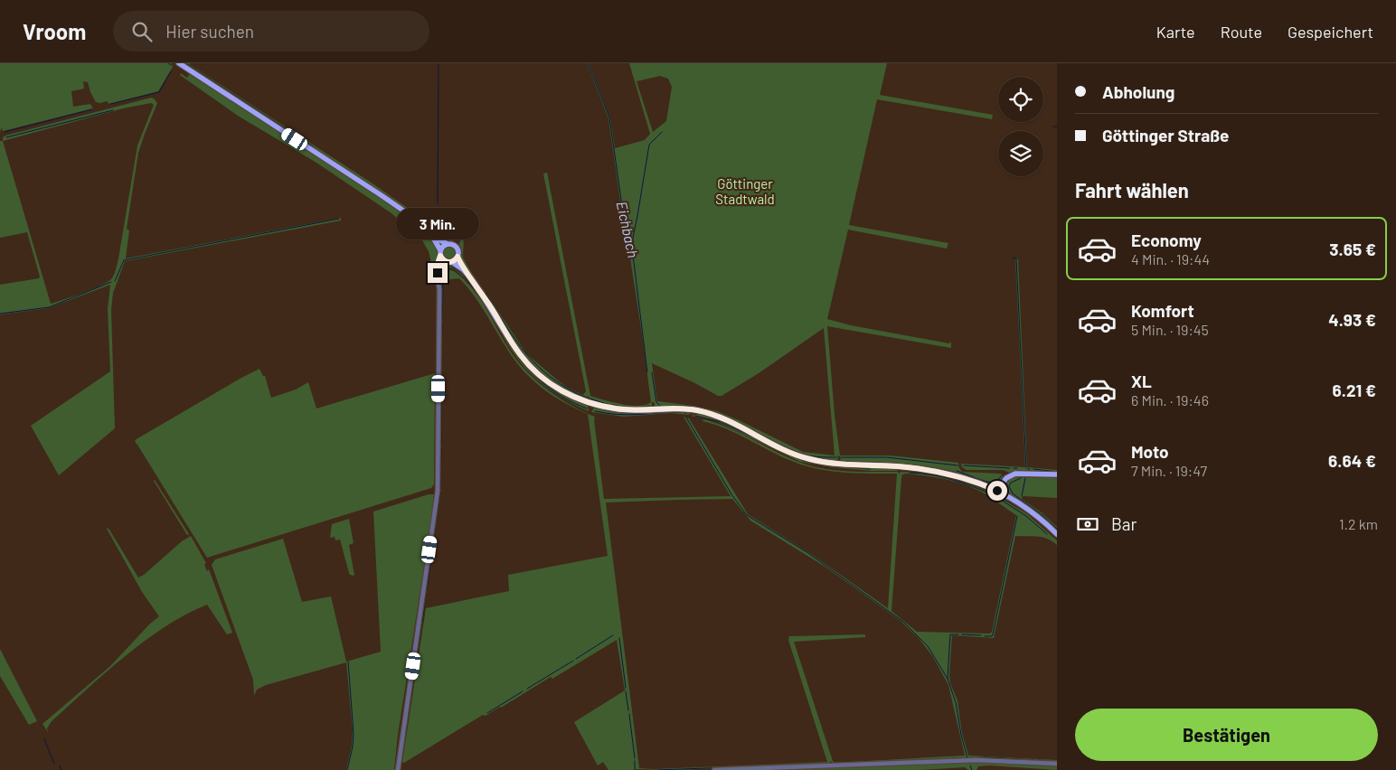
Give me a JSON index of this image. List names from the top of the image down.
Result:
{
  "water": ["Eichbach"],
  "parks": ["Göttinger Stadtwald"],
  "page": {
    "header": "Vroom",
    "search": "Hier suchen",
    "nav": ["Karte", "Route", "Gespeichert"],
    "banner": ["Abholung", "Göttinger Straße"],
    "heading": "Fahrt wählen",
    "bubble": "3 Min.",
    "list": [
      {
        "name": "Economy",
        "note": "4 Min. · 19:44",
        "value": "3.65 €"
      },
      {
        "name": "Komfort",
        "note": "5 Min. · 19:45",
        "value": "4.93 €"
      },
      {
        "name": "XL",
        "note": "6 Min. · 19:46",
        "value": "6.21 €"
      },
      {
        "name": "Moto",
        "note": "7 Min. · 19:47",
        "value": "6.64 €"
      }
    ],
    "pay": ["Bar", "1.2 km"],
    "buttons": "Bestätigen"
  }
}
